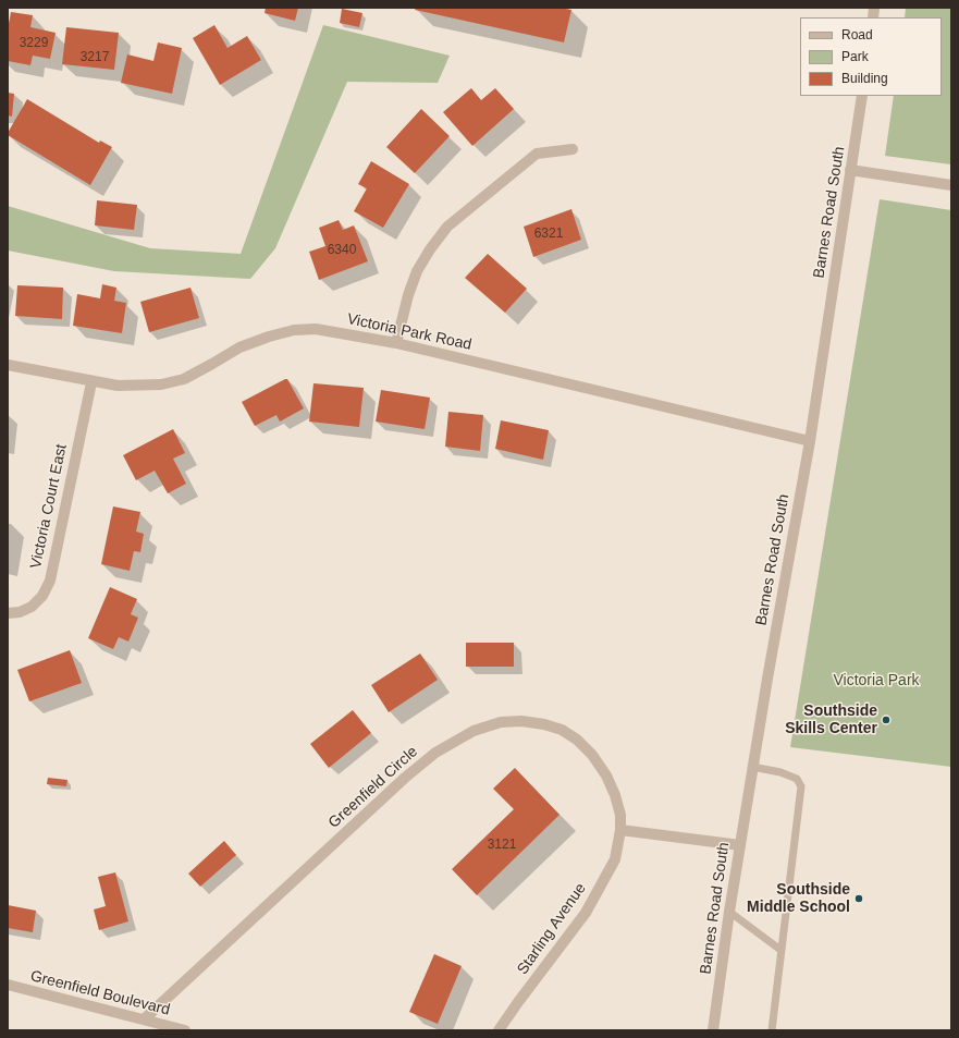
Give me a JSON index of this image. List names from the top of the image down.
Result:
{
  "streets": {
    "street": [
      "Barnes Road South",
      "Victoria Park Road",
      "Victoria Court East",
      "Greenfield Circle",
      "Starling Avenue",
      "Greenfield Boulevard"
    ]
  },
  "crossings": [
    ["Barnes Road South", "Victoria Park Road"],
    ["Victoria Park Road", "Victoria Court East"],
    ["Greenfield Circle", "Starling Avenue"],
    ["Greenfield Circle", "Greenfield Boulevard"]
  ],
  "parks": ["Victoria Park"],
  "places": ["Southside Skills Center", "Southside Middle School"],
  "house_numbers": [
    "3229",
    "3217",
    "6321",
    "6340",
    "3121"
  ],
  "legend": ["Road", "Park", "Building"]
}
